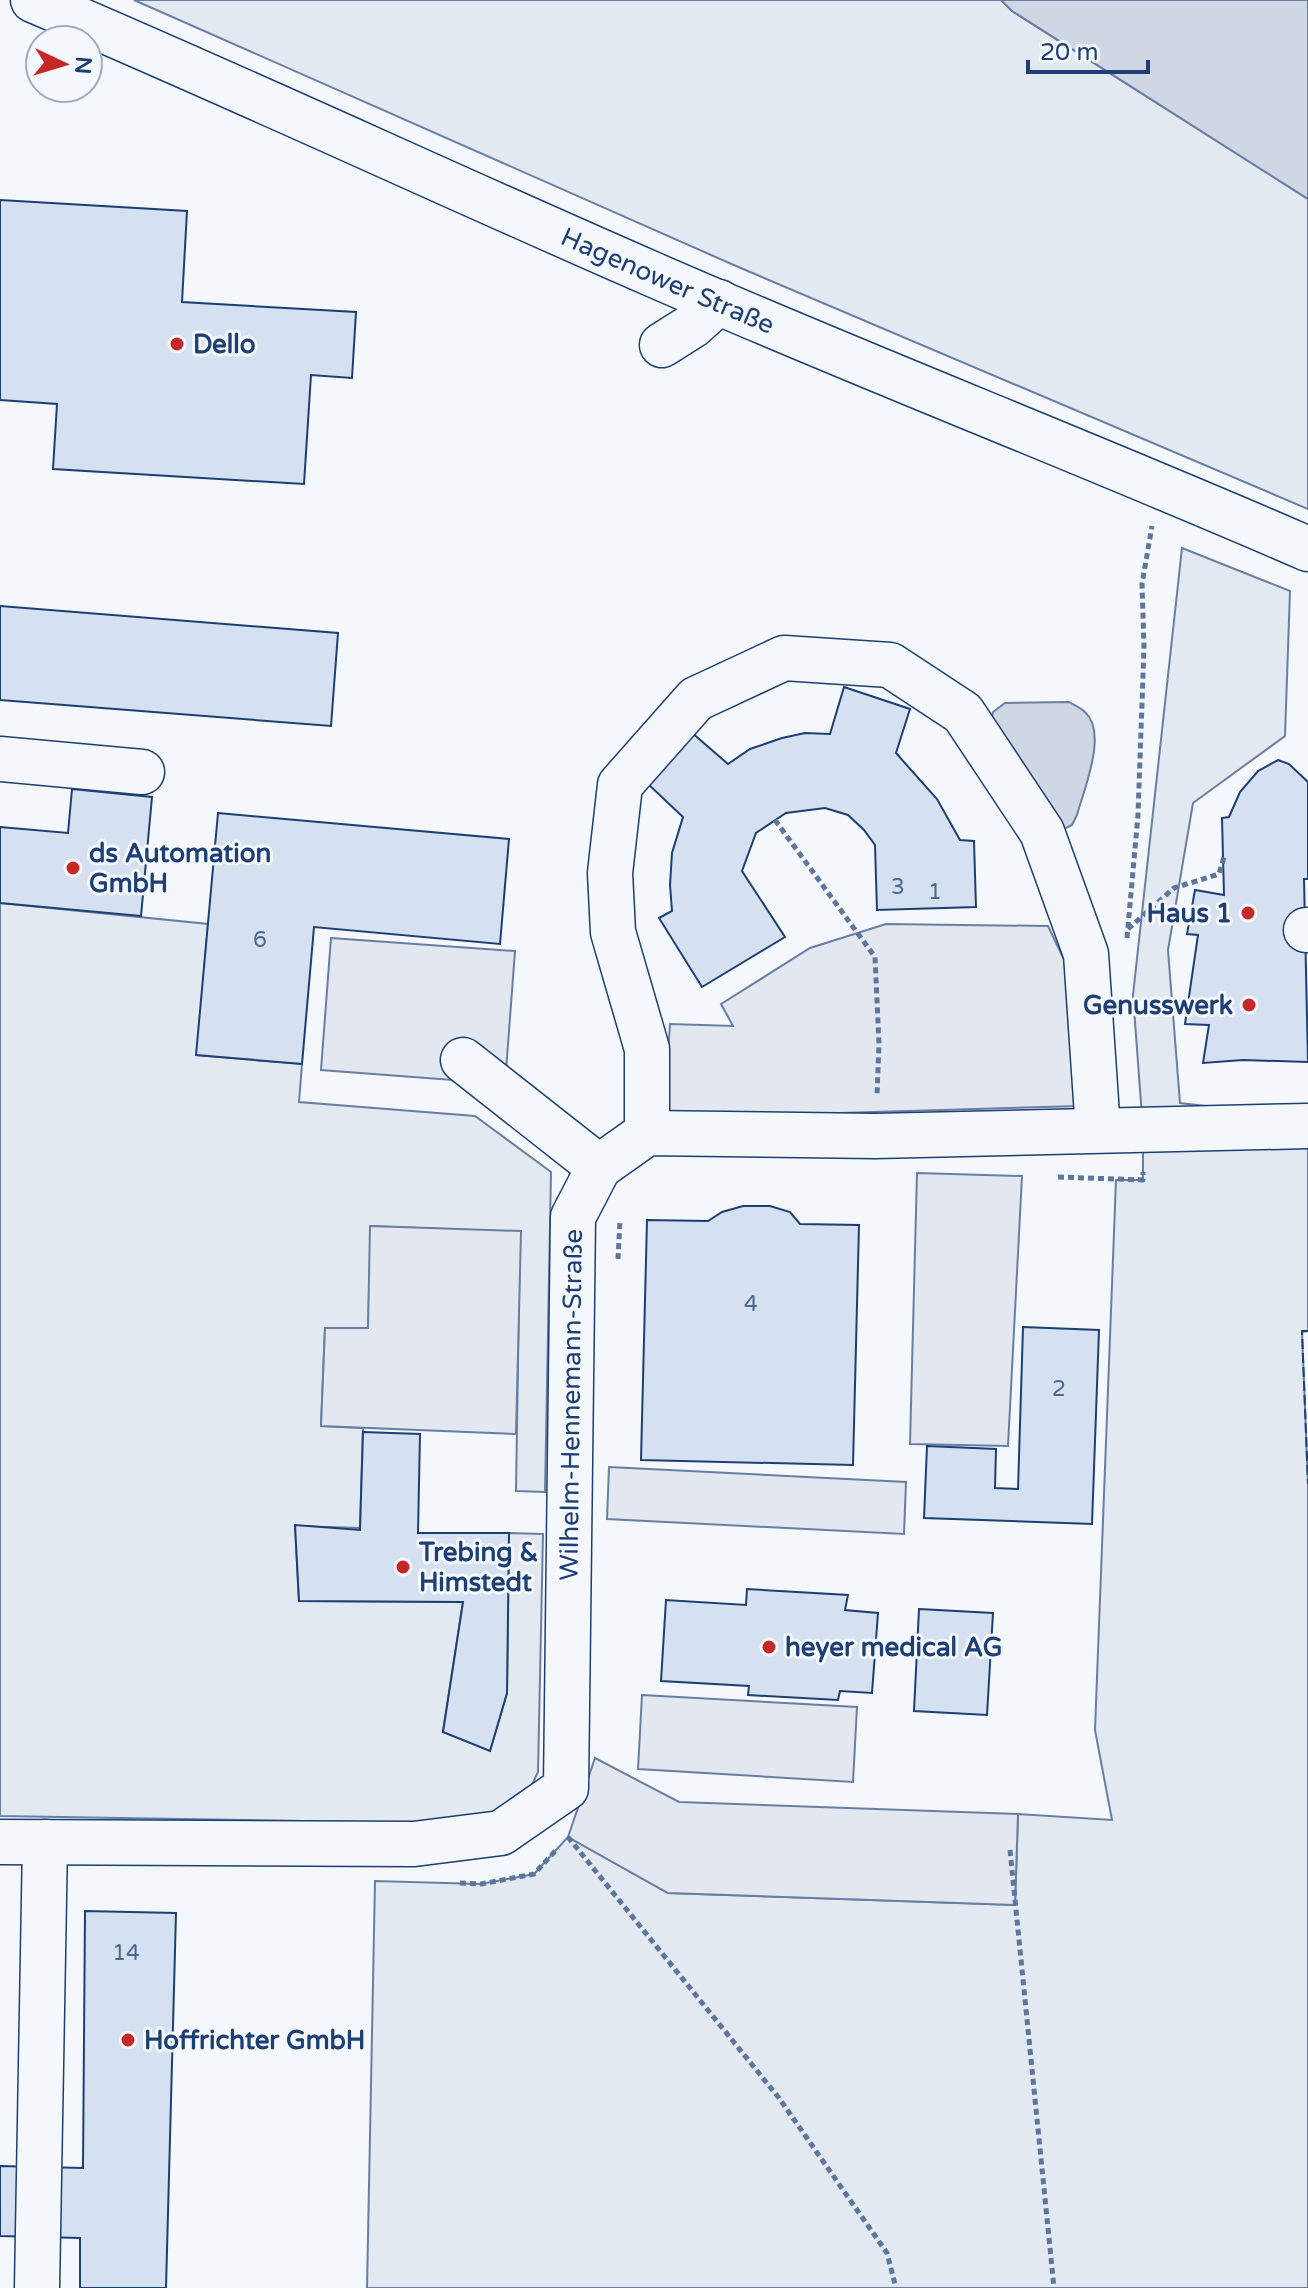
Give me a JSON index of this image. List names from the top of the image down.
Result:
{
  "streets": {
    "street": ["Hagenower Straße", "Wilhelm-Hennemann-Straße"]
  },
  "places": [
    "Dello",
    "ds Automation GmbH",
    "Haus 1",
    "Genusswerk",
    "Trebing & Himstedt",
    "heyer medical AG",
    "Hoffrichter GmbH"
  ],
  "house_numbers": [
    "3",
    "1",
    "6",
    "4",
    "2",
    "14"
  ],
  "scale_bar": "20 m",
  "north": "right"
}
